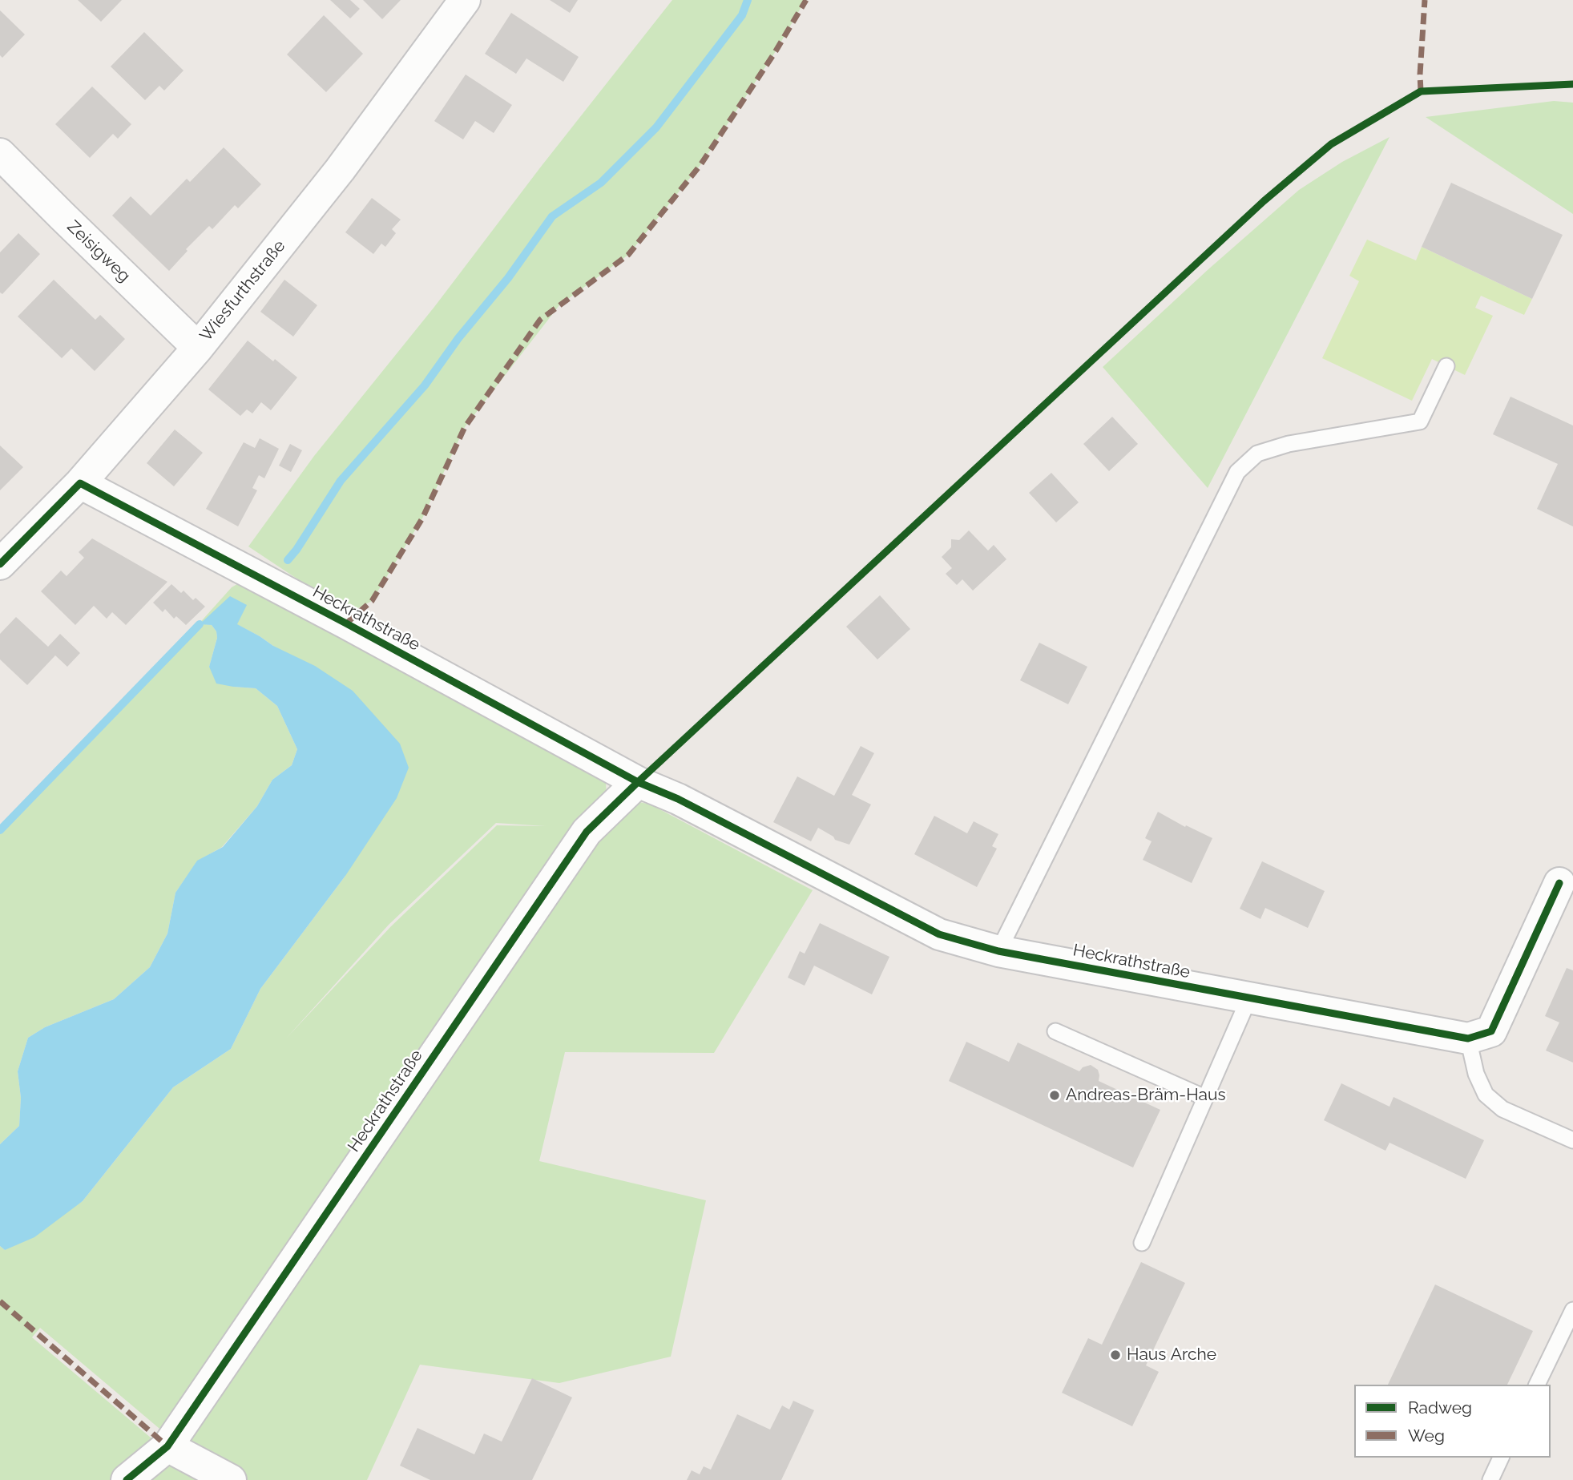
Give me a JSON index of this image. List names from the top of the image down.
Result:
{
  "streets": {
    "street": ["Zeisigweg", "Wiesfurthstraße", "Heckrathstraße"]
  },
  "crossings": [
    ["Zeisigweg", "Wiesfurthstraße"],
    ["Wiesfurthstraße", "Heckrathstraße"]
  ],
  "places": ["Andreas-Bräm-Haus", "Haus Arche"],
  "legend": ["Radweg", "Weg"]
}
